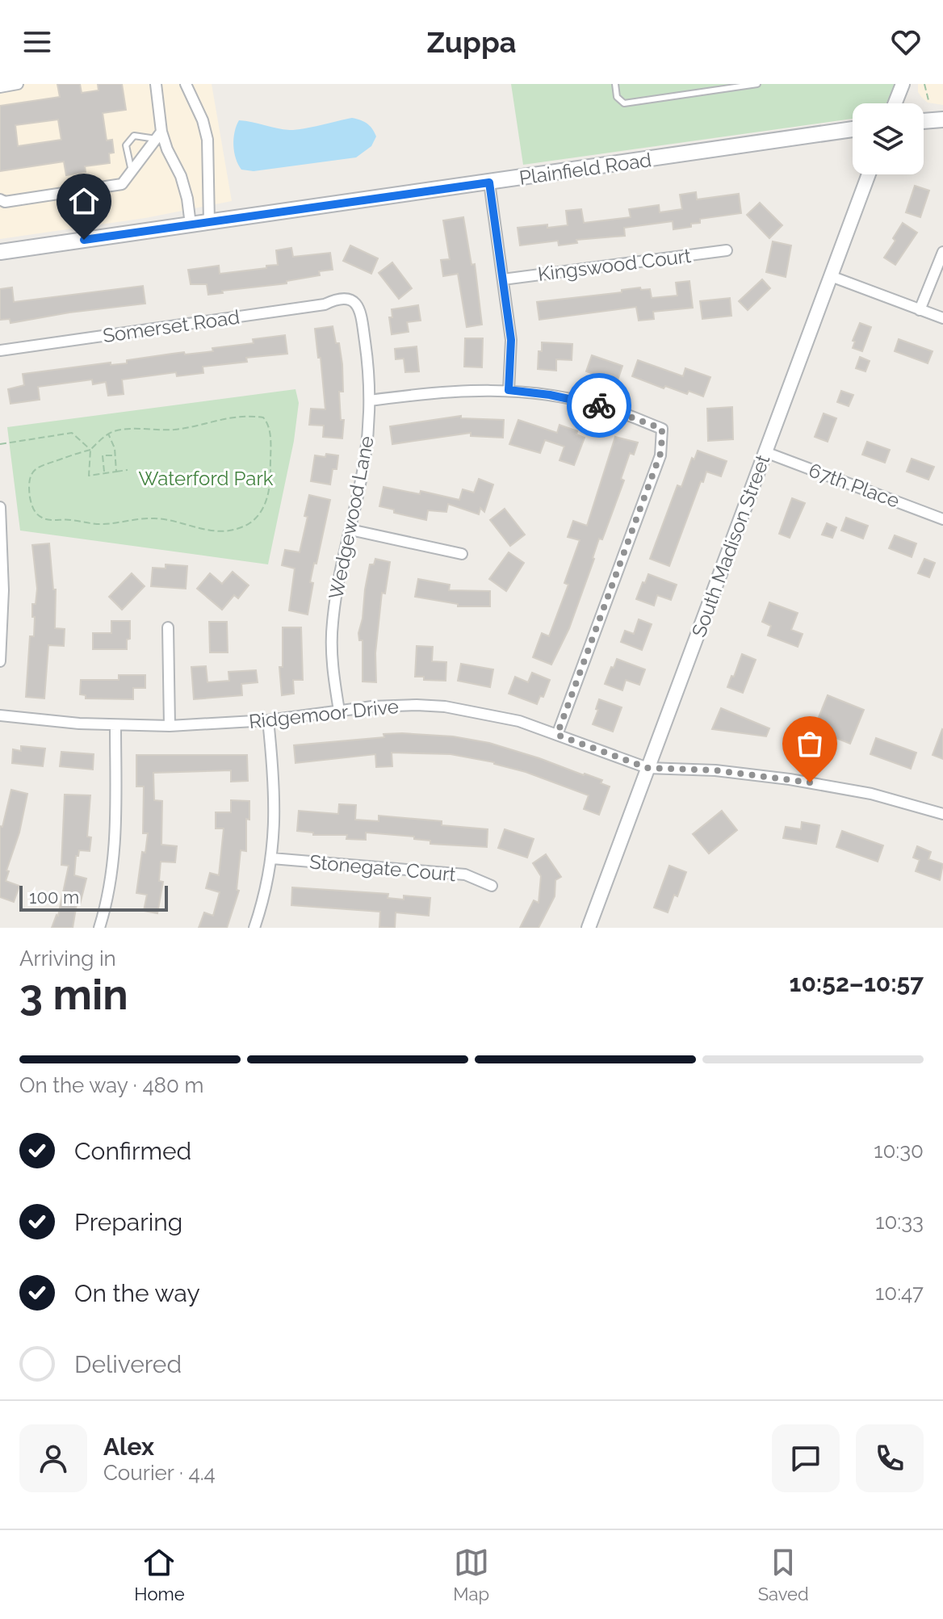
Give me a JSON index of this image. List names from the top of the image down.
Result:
{
  "streets": {
    "main road": ["Plainfield Road"],
    "street": [
      "Kingswood Court",
      "Somerset Road",
      "67th Place",
      "Wedgewood Lane",
      "South Madison Street",
      "Ridgemoor Drive",
      "Stonegate Court"
    ]
  },
  "crossings": [
    ["Somerset Road", "Wedgewood Lane"],
    ["67th Place", "South Madison Street"],
    ["Wedgewood Lane", "Ridgemoor Drive"],
    ["South Madison Street", "Ridgemoor Drive"]
  ],
  "parks": ["Waterford Park"],
  "scale_bar": "100 m",
  "page": {
    "header": "Zuppa",
    "scale": "100 m",
    "heading": ["3 min", "Arriving in", "10:52–10:57"],
    "panel": ["Alex", "Courier · 4.4"],
    "bar": "On the way · 480 m",
    "list": [
      ["Confirmed", "10:30"],
      ["Preparing", "10:33"],
      ["On the way", "10:47"],
      "Delivered"
    ],
    "tabs": ["Home", "Map", "Saved"]
  }
}
